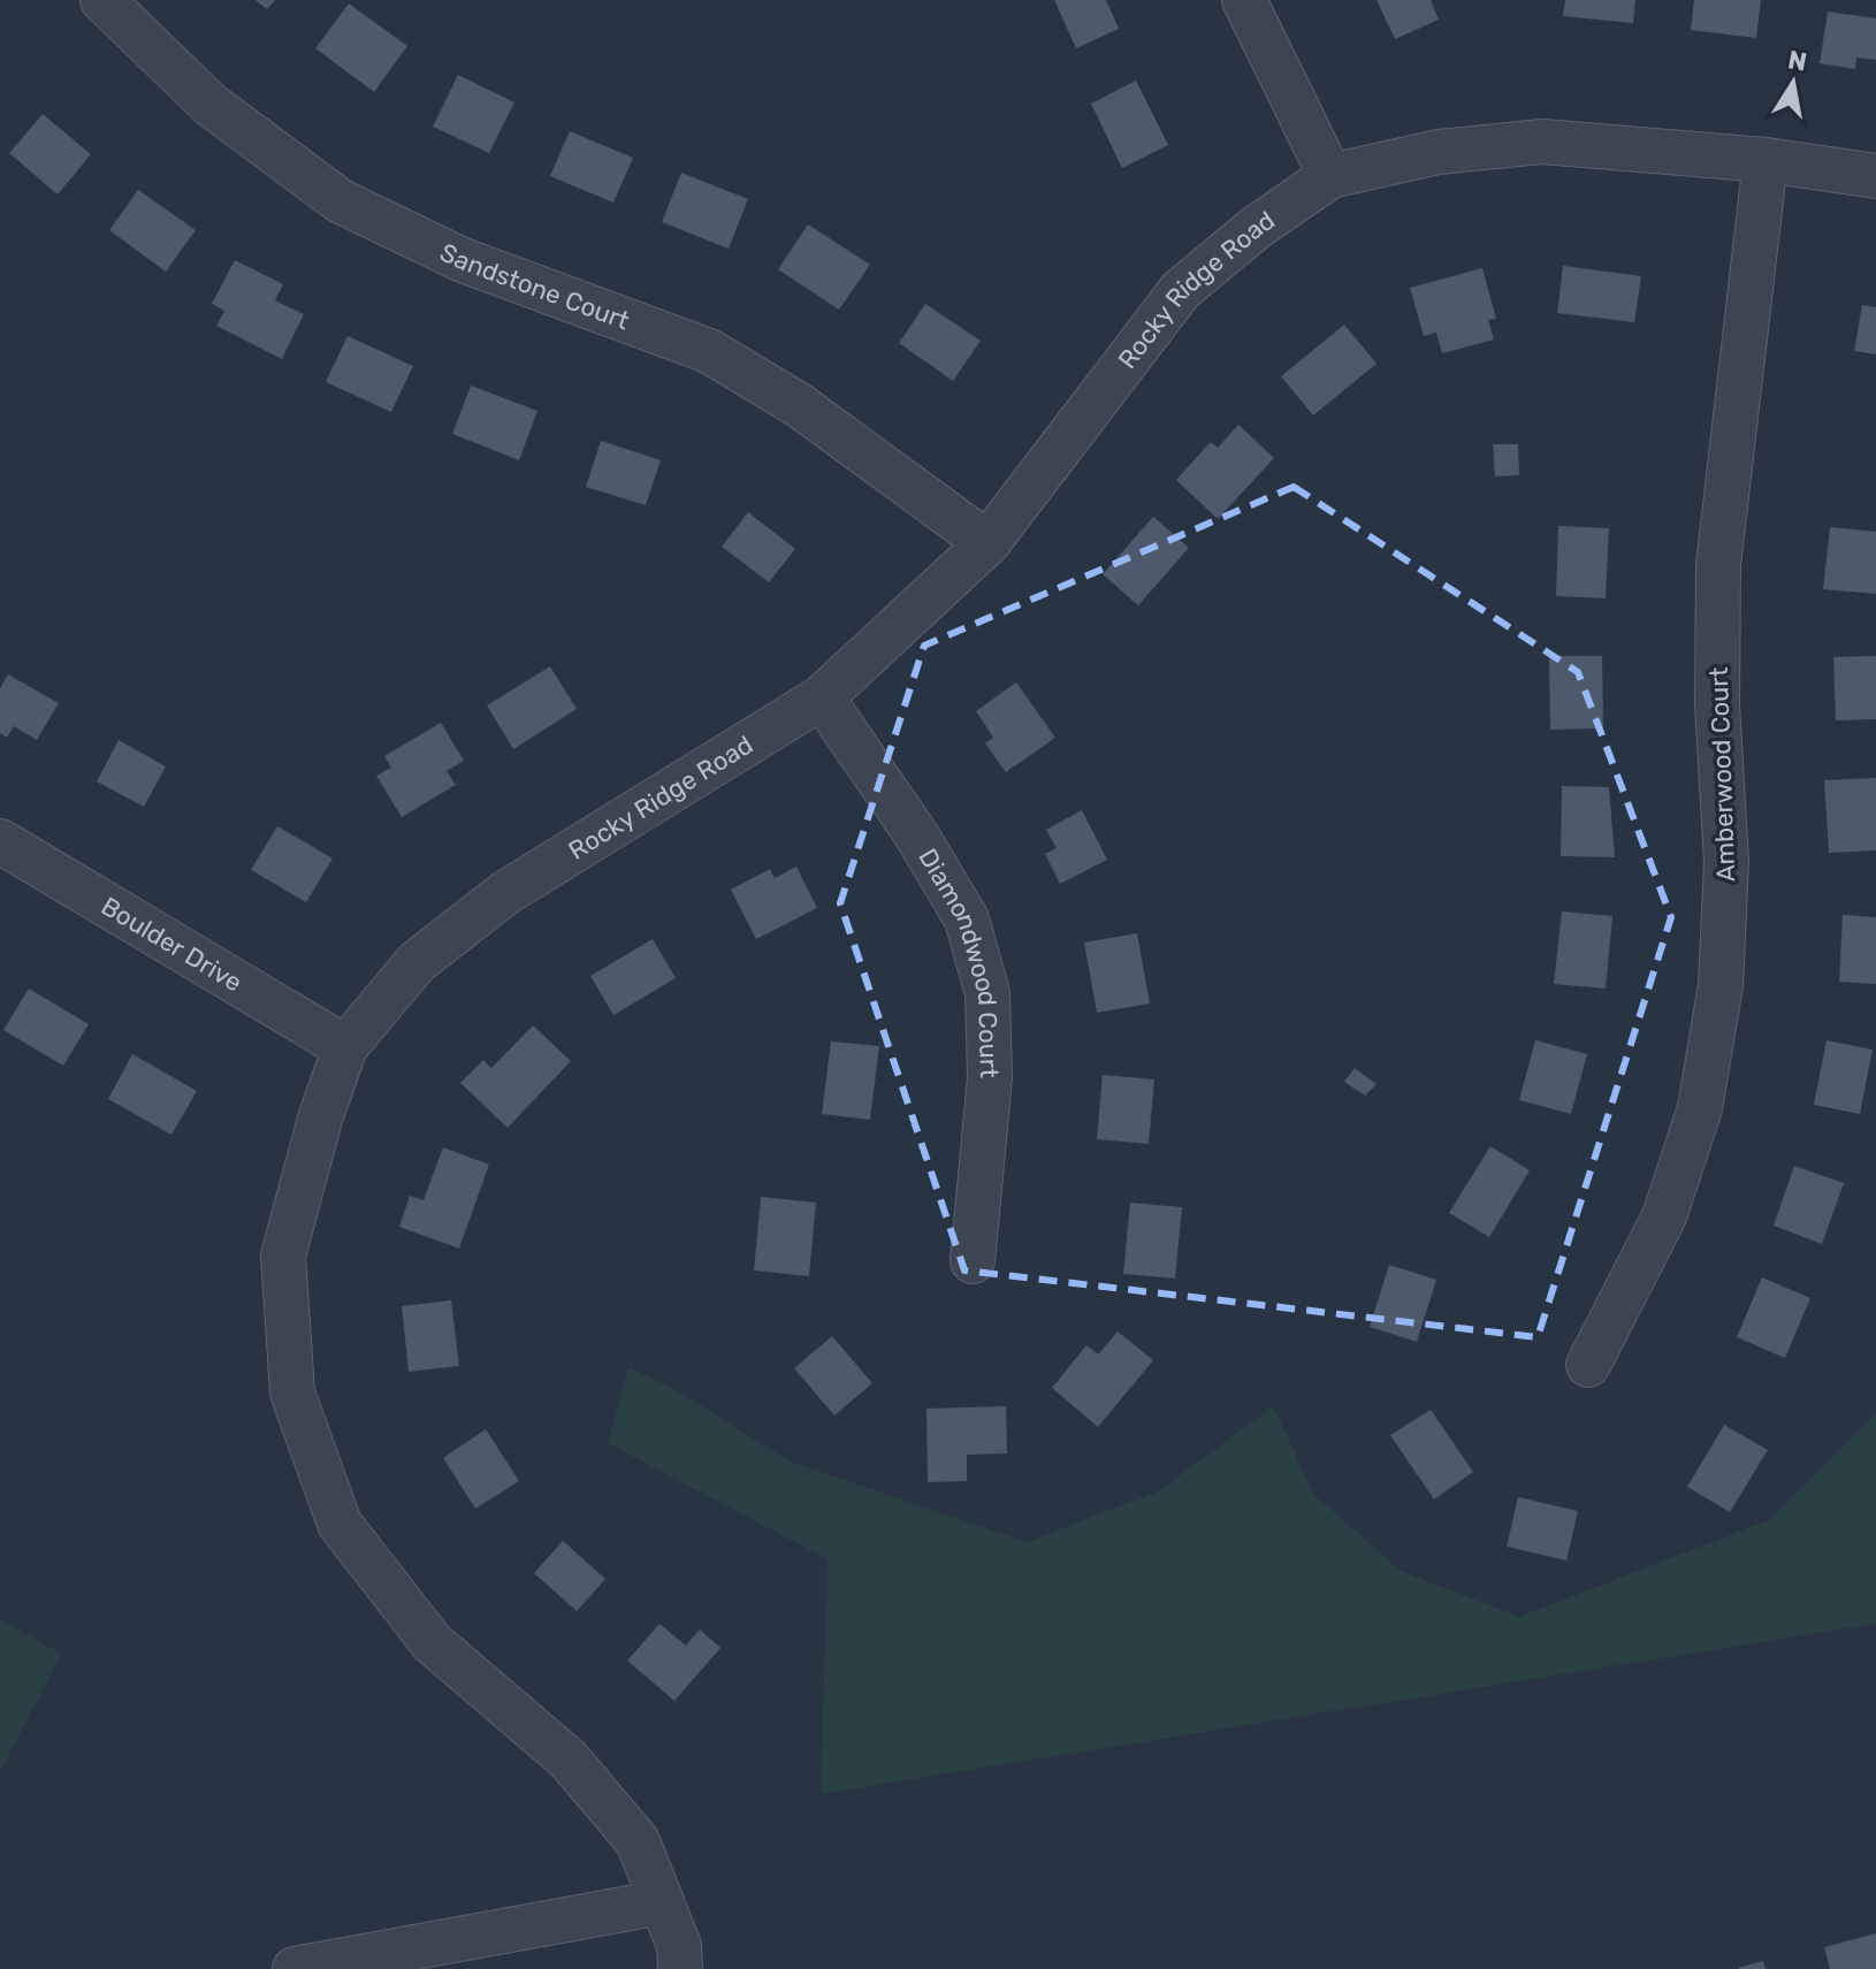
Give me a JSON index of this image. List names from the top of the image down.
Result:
{
  "streets": {
    "street": [
      "Sandstone Court",
      "Rocky Ridge Road",
      "Amberwood Court",
      "Boulder Drive",
      "Diamondwood Court"
    ]
  },
  "crossings": [
    ["Sandstone Court", "Rocky Ridge Road"],
    ["Rocky Ridge Road", "Amberwood Court"],
    ["Rocky Ridge Road", "Boulder Drive"],
    ["Rocky Ridge Road", "Diamondwood Court"]
  ],
  "north": "top"
}
